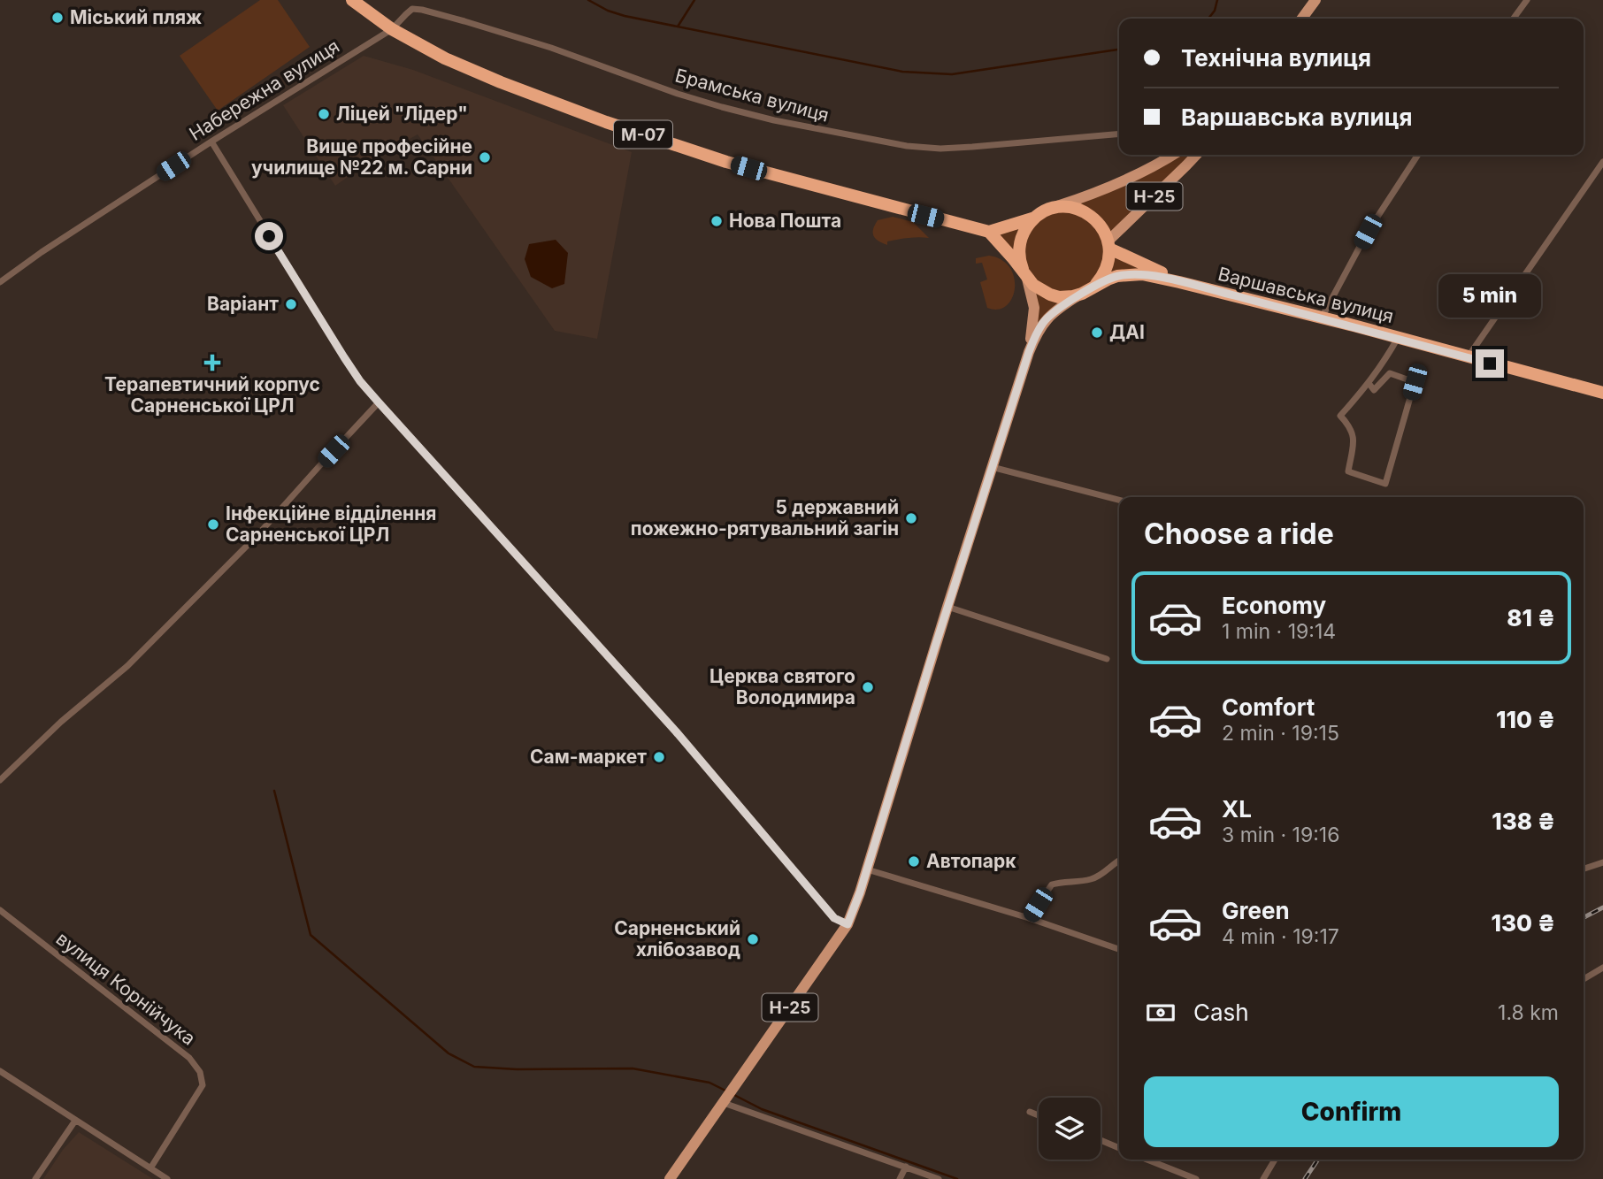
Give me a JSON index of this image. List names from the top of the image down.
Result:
{
  "streets": {
    "highway": ["М-07", "Н-25", "Варшавська вулиця"],
    "street": ["Набережна вулиця", "Брамська вулиця", "вулиця Корнійчука"]
  },
  "crossings": [
    ["Набережна вулиця", "Брамська вулиця"],
    ["Набережна вулиця", "М-07"],
    ["Брамська вулиця", "М-07"]
  ],
  "places": {
    "other": [
      "Міський пляж",
      "Ліцей \"Лідер\"",
      "Вище професійне училище №22 м. Сарни",
      "Нова Пошта",
      "Варіант",
      "ДАІ",
      "5 державний пожежно-рятувальний загін",
      "Інфекційне відділення Сарненської ЦРЛ",
      "Церква святого Володимира",
      "Сам-маркет",
      "Автопарк",
      "Сарненський хлібозавод"
    ],
    "health": ["Терапевтичний корпус Сарненської ЦРЛ"]
  },
  "page": {
    "banner": ["Технічна вулиця", "Варшавська вулиця"],
    "bubble": "5 min",
    "heading": "Choose a ride",
    "list": [
      {
        "name": "Economy",
        "note": "1 min · 19:14",
        "value": "81 ₴"
      },
      {
        "name": "Comfort",
        "note": "2 min · 19:15",
        "value": "110 ₴"
      },
      {
        "name": "XL",
        "note": "3 min · 19:16",
        "value": "138 ₴"
      },
      {
        "name": "Green",
        "note": "4 min · 19:17",
        "value": "130 ₴"
      }
    ],
    "pay": ["Cash", "1.8 km"],
    "buttons": "Confirm"
  }
}
